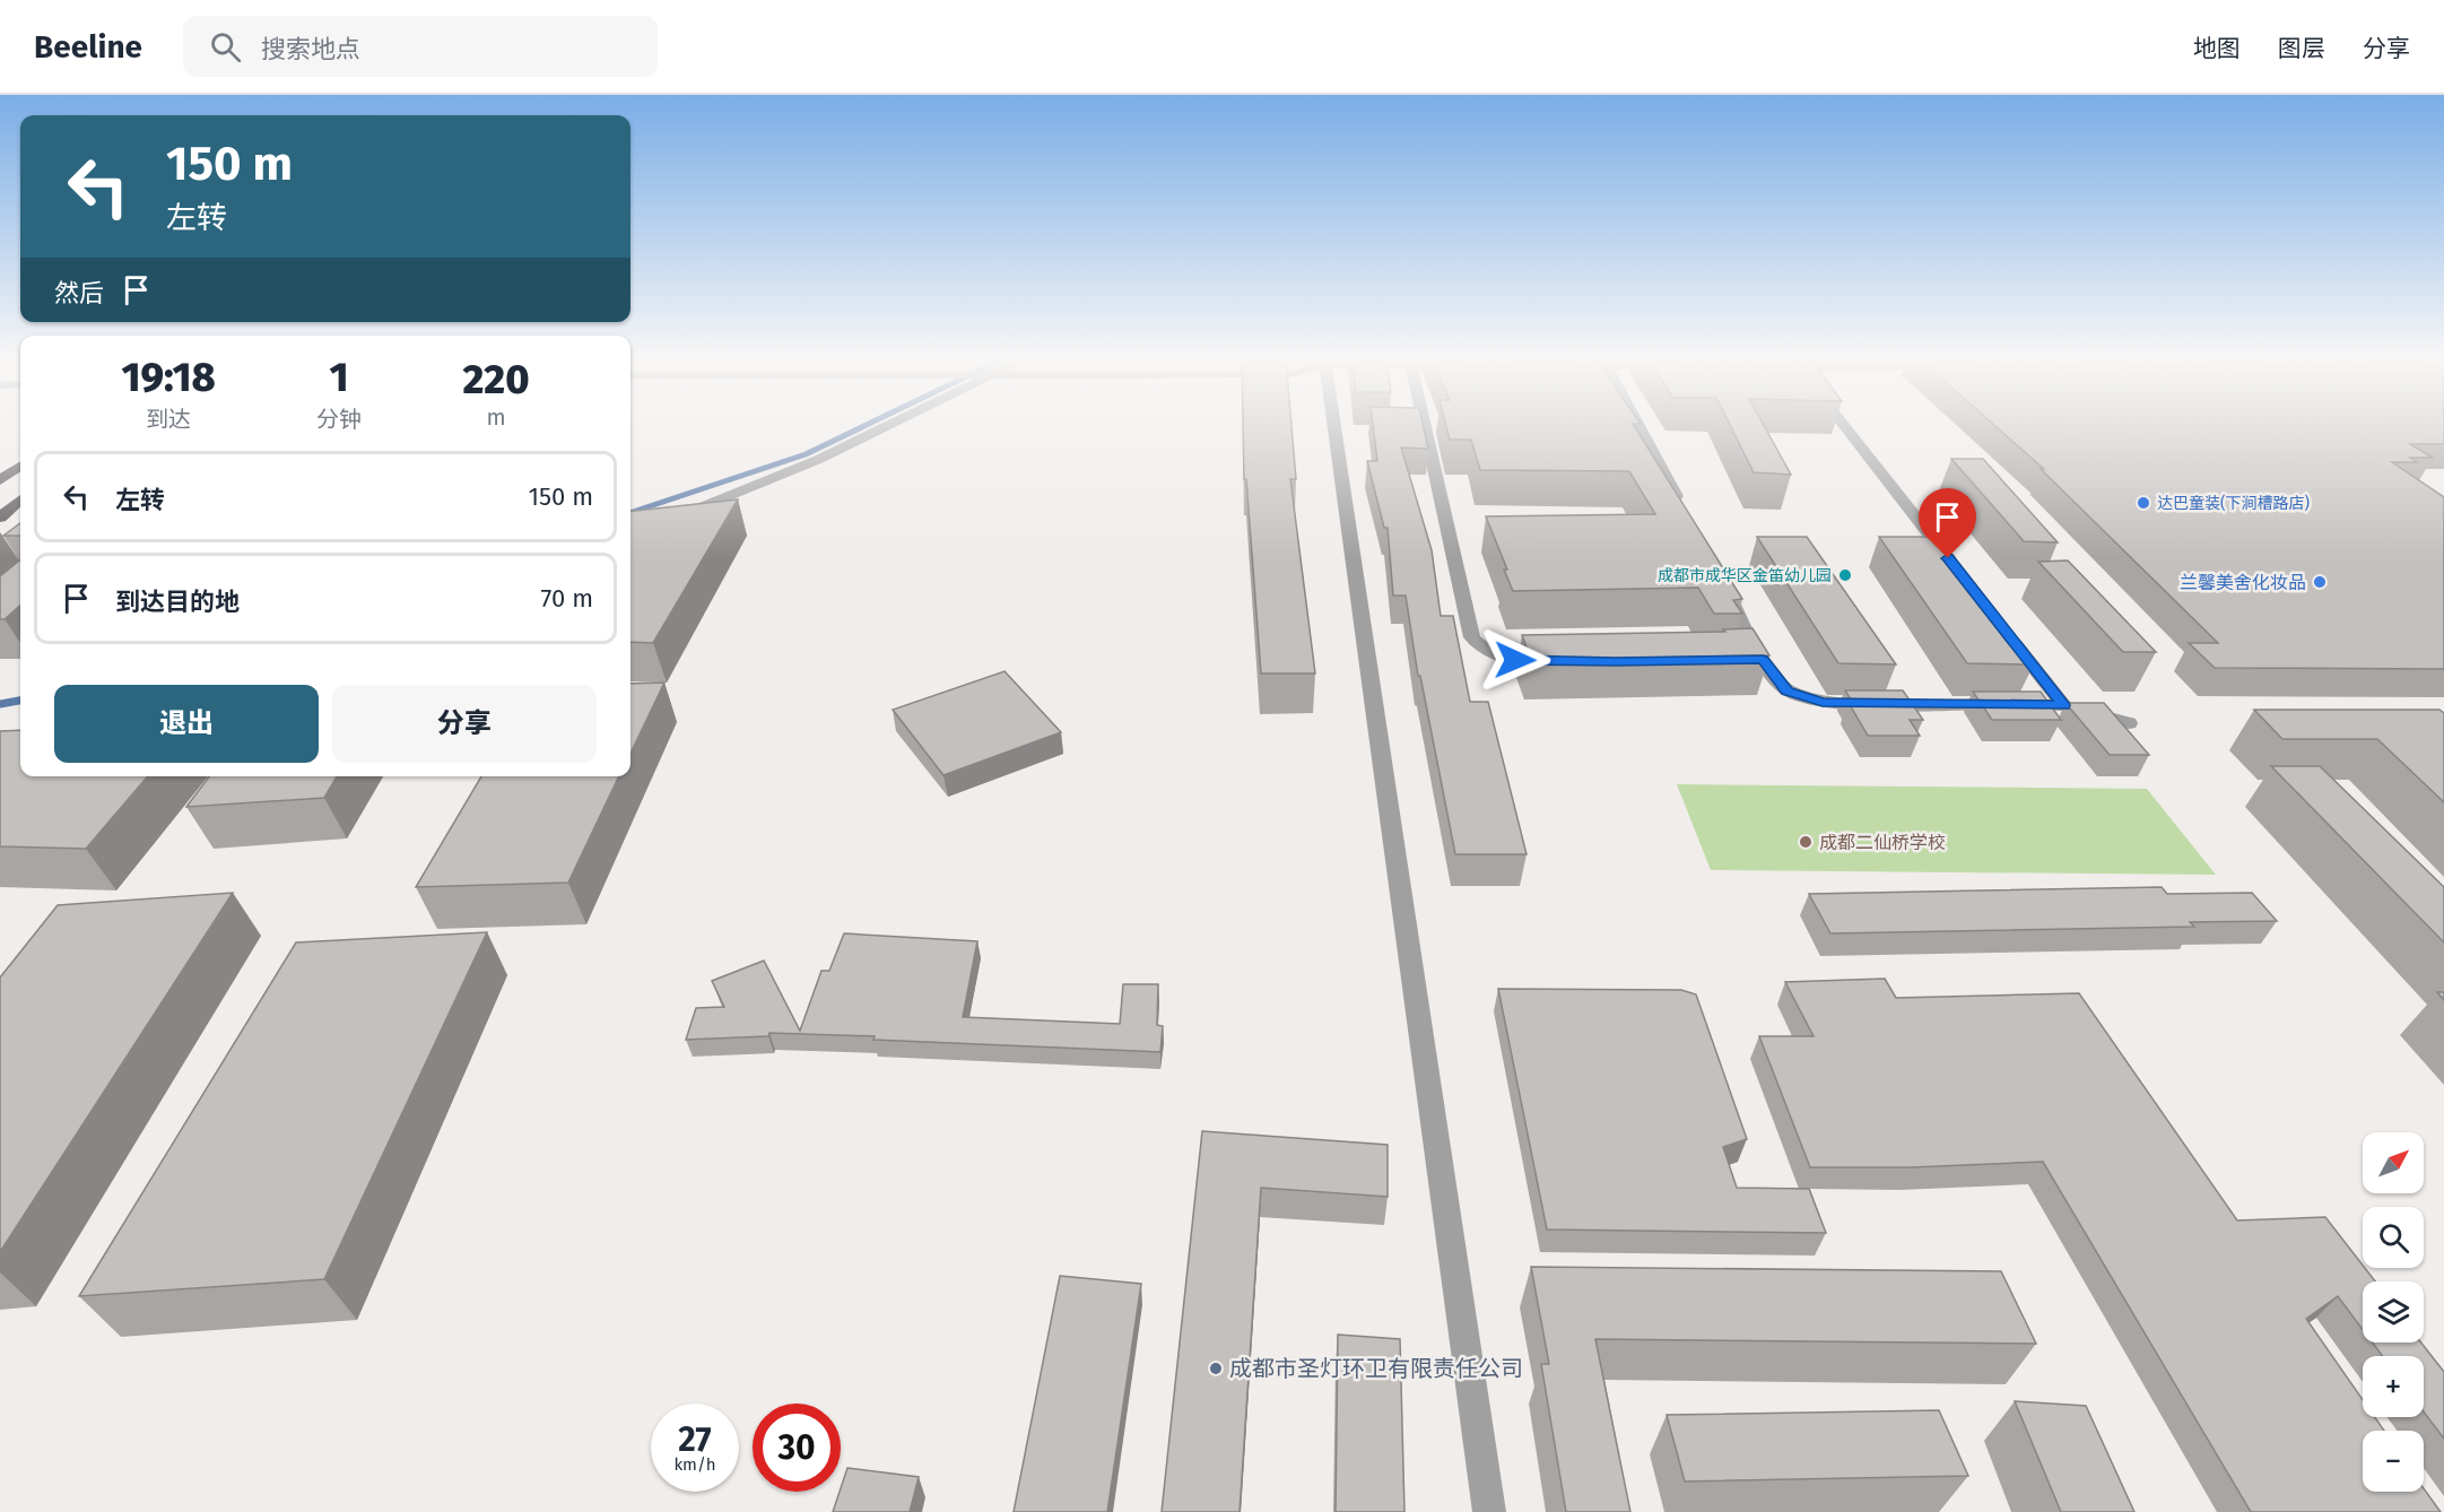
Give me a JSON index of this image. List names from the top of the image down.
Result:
{
  "places": [
    "达巴童装(下涧槽路店)",
    "成都市成华区金笛幼儿园",
    "兰馨美舍化妆品",
    "成都二仙桥学校",
    "成都市圣灯环卫有限责任公司"
  ],
  "north": "top right",
  "page": {
    "header": "Beeline",
    "search": "搜索地点",
    "nav": ["地图", "图层", "分享"],
    "turn": ["150 m", "左转"],
    "then": "然后",
    "eta": [
      "19:18",
      "到达",
      "1",
      "分钟",
      "220",
      "m"
    ],
    "list": [
      {
        "name": "左转",
        "value": "150 m"
      },
      {
        "name": "到达目的地",
        "value": "70 m"
      }
    ],
    "buttons": ["退出", "分享"],
    "map_buttons": ["+", "−"],
    "speed": "27 km/h",
    "limit": "30"
  }
}
